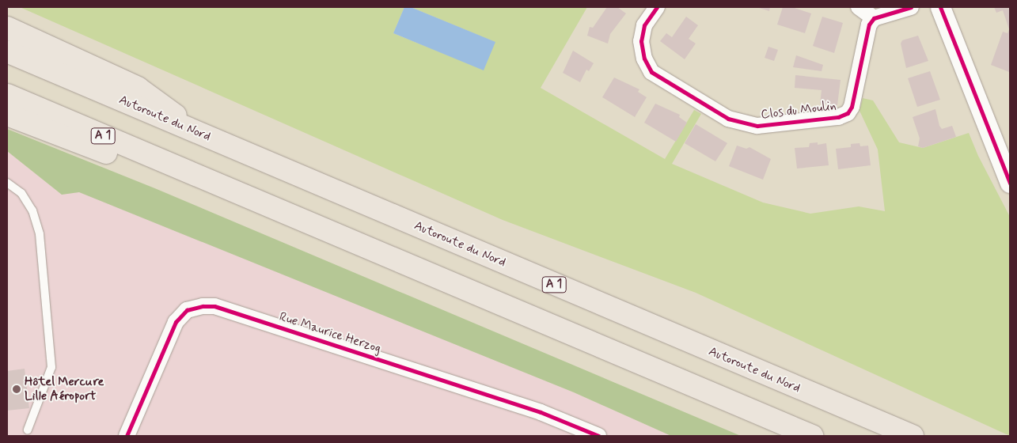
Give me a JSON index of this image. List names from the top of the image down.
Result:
{
  "streets": {
    "highway": ["Autoroute du Nord", "A 1"],
    "street": ["Clos du Moulin", "Rue Maurice Herzog"]
  },
  "places": ["Hôtel Mercure Lille Aéroport"]
}
